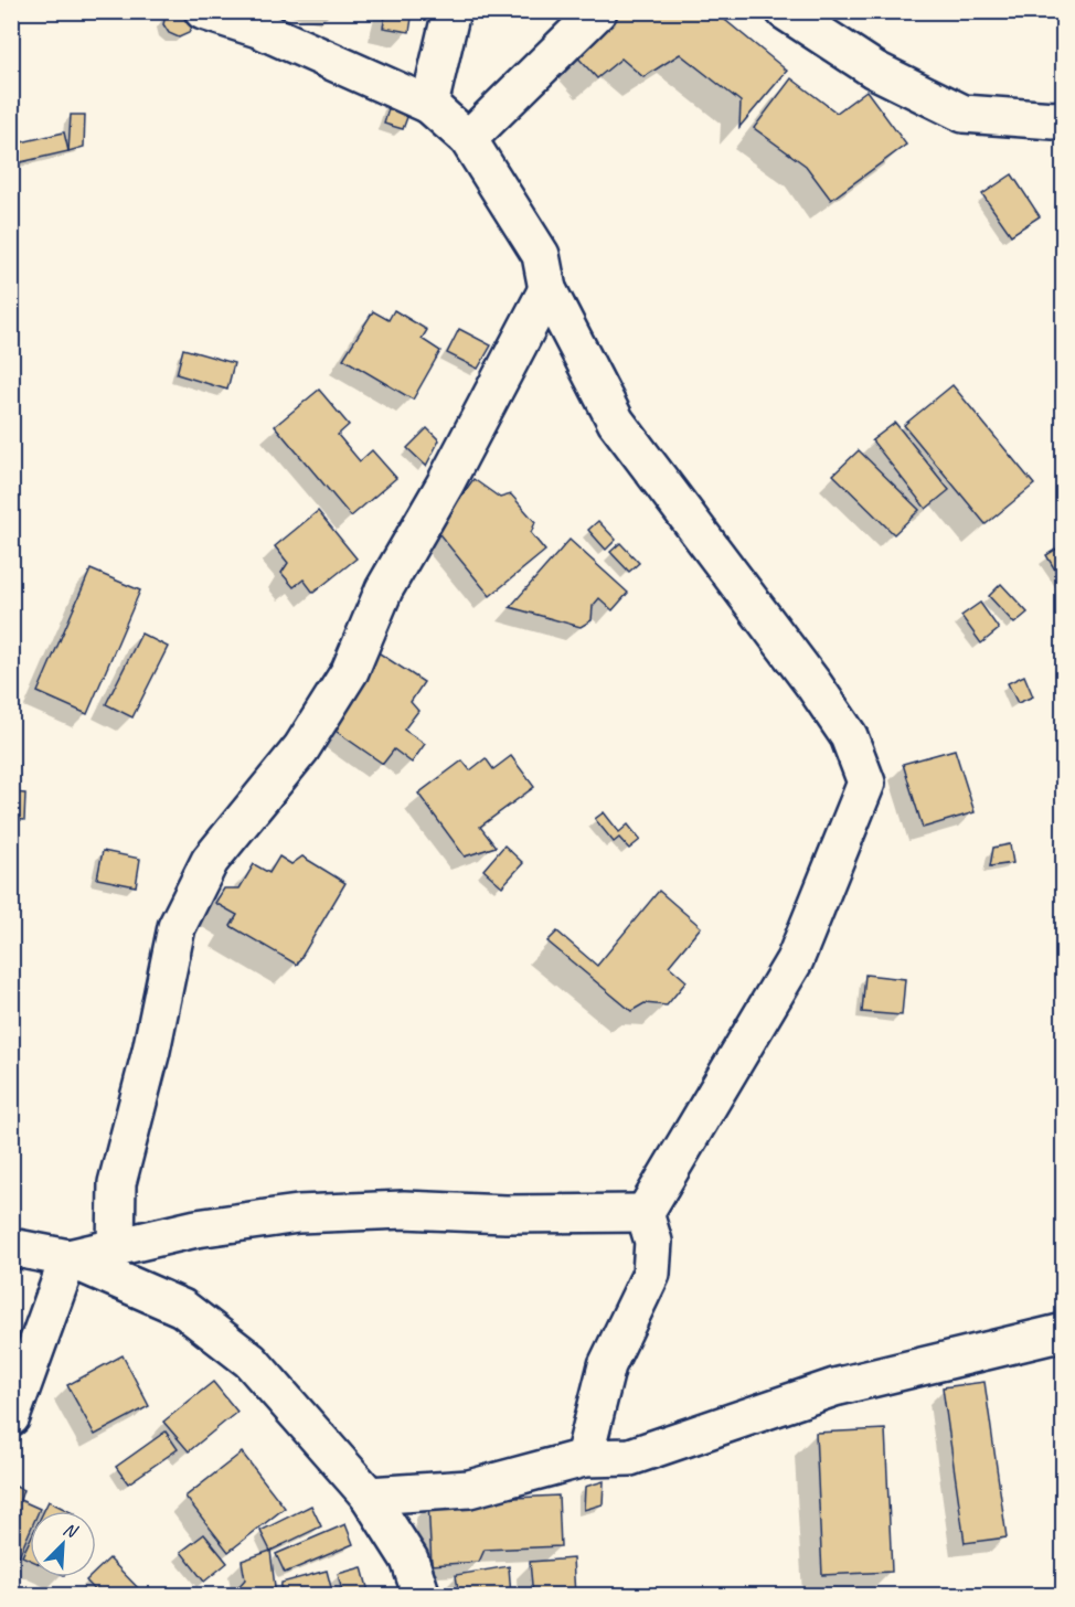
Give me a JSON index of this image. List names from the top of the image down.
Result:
{
  "north": "top right"
}
